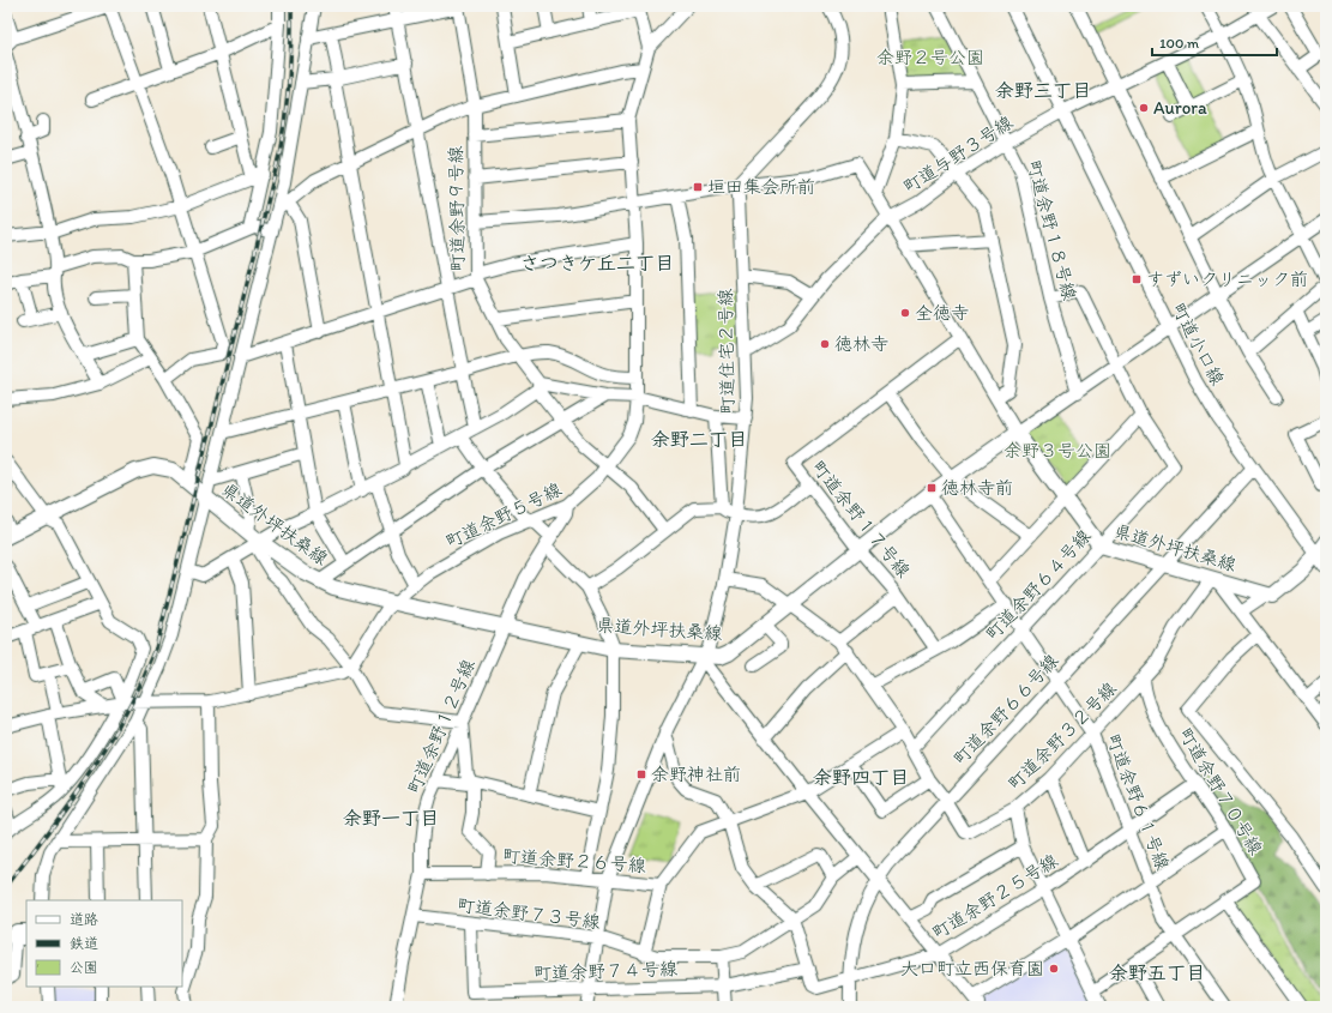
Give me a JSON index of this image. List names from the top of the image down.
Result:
{
  "streets": {
    "main road": ["県道外坪扶桑線"],
    "street": [
      "町道与野３号線",
      "町道余野９号線",
      "町道余野１８号線",
      "町道小口線",
      "町道住宅２号線",
      "町道余野５号線",
      "町道余野１７号線",
      "町道余野６４号線",
      "町道余野６６号線",
      "町道余野１２号線",
      "町道余野３２号線",
      "町道余野７０号線",
      "町道余野６１号線",
      "町道余野２６号線",
      "町道余野２５号線",
      "町道余野７３号線",
      "町道余野７４号線"
    ]
  },
  "crossings": [
    ["町道与野３号線", "町道余野１８号線"],
    ["町道与野３号線", "町道小口線"],
    ["町道与野３号線", "町道住宅２号線"],
    ["町道余野９号線", "町道余野５号線"],
    ["町道余野１８号線", "町道余野６４号線"],
    ["町道小口線", "町道余野６６号線"],
    ["町道住宅２号線", "県道外坪扶桑線"],
    ["町道住宅２号線", "町道余野３２号線"],
    ["町道住宅２号線", "町道余野２６号線"],
    ["町道住宅２号線", "町道余野７３号線"],
    ["町道住宅２号線", "町道余野７４号線"],
    ["町道余野５号線", "県道外坪扶桑線"],
    ["町道余野５号線", "町道余野１２号線"],
    ["町道余野１７号線", "県道外坪扶桑線"],
    ["県道外坪扶桑線", "町道余野６４号線"],
    ["県道外坪扶桑線", "町道余野６６号線"],
    ["県道外坪扶桑線", "町道余野１２号線"],
    ["県道外坪扶桑線", "町道余野３２号線"],
    ["県道外坪扶桑線", "町道余野６１号線"],
    ["町道余野６４号線", "町道余野３２号線"],
    ["町道余野６４号線", "町道余野６１号線"],
    ["町道余野６６号線", "町道余野３２号線"],
    ["町道余野６６号線", "町道余野６１号線"],
    ["町道余野６６号線", "町道余野２５号線"],
    ["町道余野１２号線", "町道余野２６号線"],
    ["町道余野１２号線", "町道余野７３号線"],
    ["町道余野３２号線", "町道余野７０号線"],
    ["町道余野３２号線", "町道余野６１号線"],
    ["町道余野３２号線", "町道余野２６号線"],
    ["町道余野７０号線", "町道余野６１号線"],
    ["町道余野７０号線", "町道余野２５号線"],
    ["町道余野６１号線", "町道余野２５号線"],
    ["町道余野２５号線", "町道余野７３号線"],
    ["町道余野２５号線", "町道余野７４号線"],
    ["町道余野７３号線", "町道余野７４号線"]
  ],
  "districts": [
    "余野三丁目",
    "さつきケ丘二丁目",
    "余野二丁目",
    "余野四丁目",
    "余野一丁目",
    "余野五丁目"
  ],
  "parks": ["余野２号公園", "余野３号公園"],
  "places": {
    "other": [
      "Aurora",
      "全徳寺",
      "徳林寺",
      "大口町立西保育園"
    ],
    "transit": [
      "垣田集会所前",
      "すずいクリニック前",
      "徳林寺前",
      "余野神社前"
    ]
  },
  "legend": ["道路", "鉄道", "公園"],
  "scale_bar": "100 m"
}
